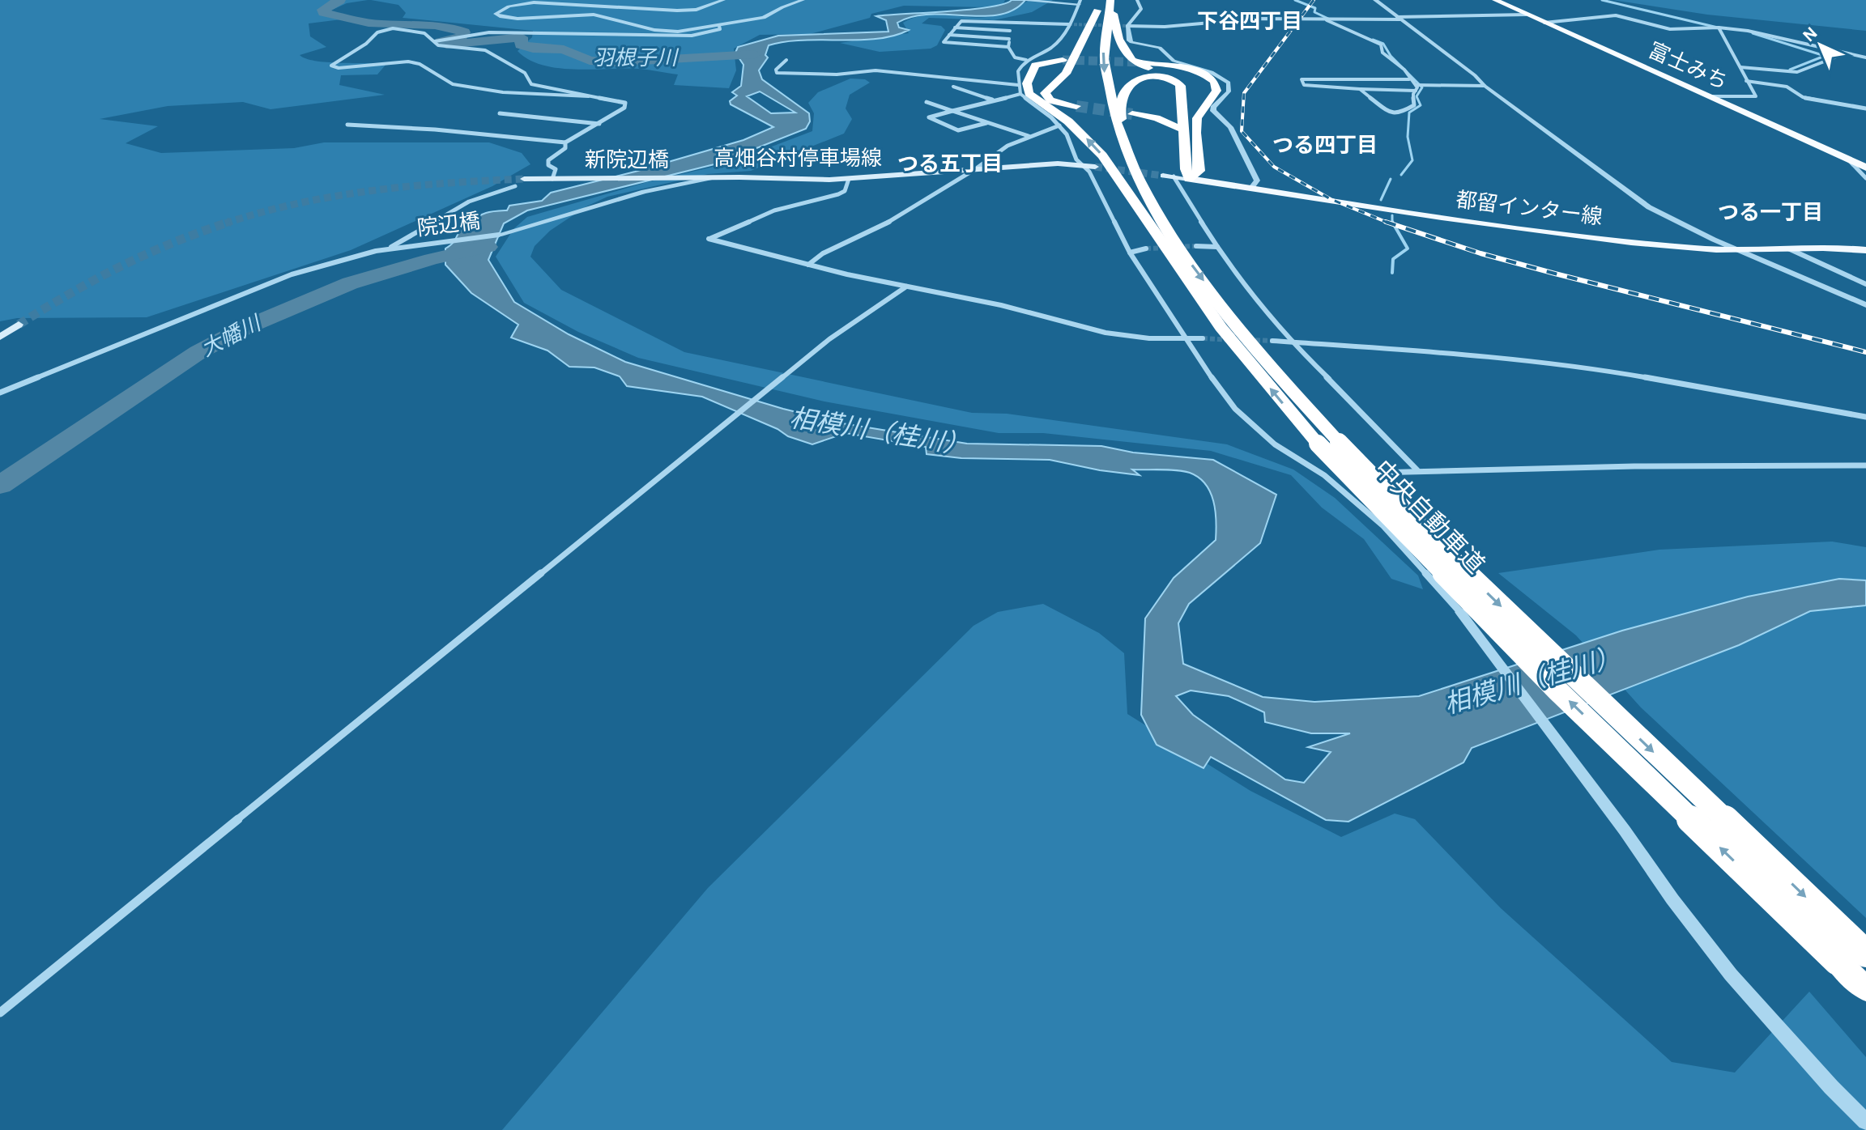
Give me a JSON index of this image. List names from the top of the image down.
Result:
{
  "streets": {
    "highway": ["富士みち", "中央自動車道"],
    "main road": ["高畑谷村停車場線", "新院辺橋", "都留インター線"],
    "street": ["院辺橋"]
  },
  "crossings": [
    ["高畑谷村停車場線", "新院辺橋"]
  ],
  "districts": [
    "下谷四丁目",
    "つる四丁目",
    "つる五丁目",
    "つる一丁目"
  ],
  "water": ["羽根子川", "大幡川", "相模川（桂川）"],
  "north": "top left"
}
